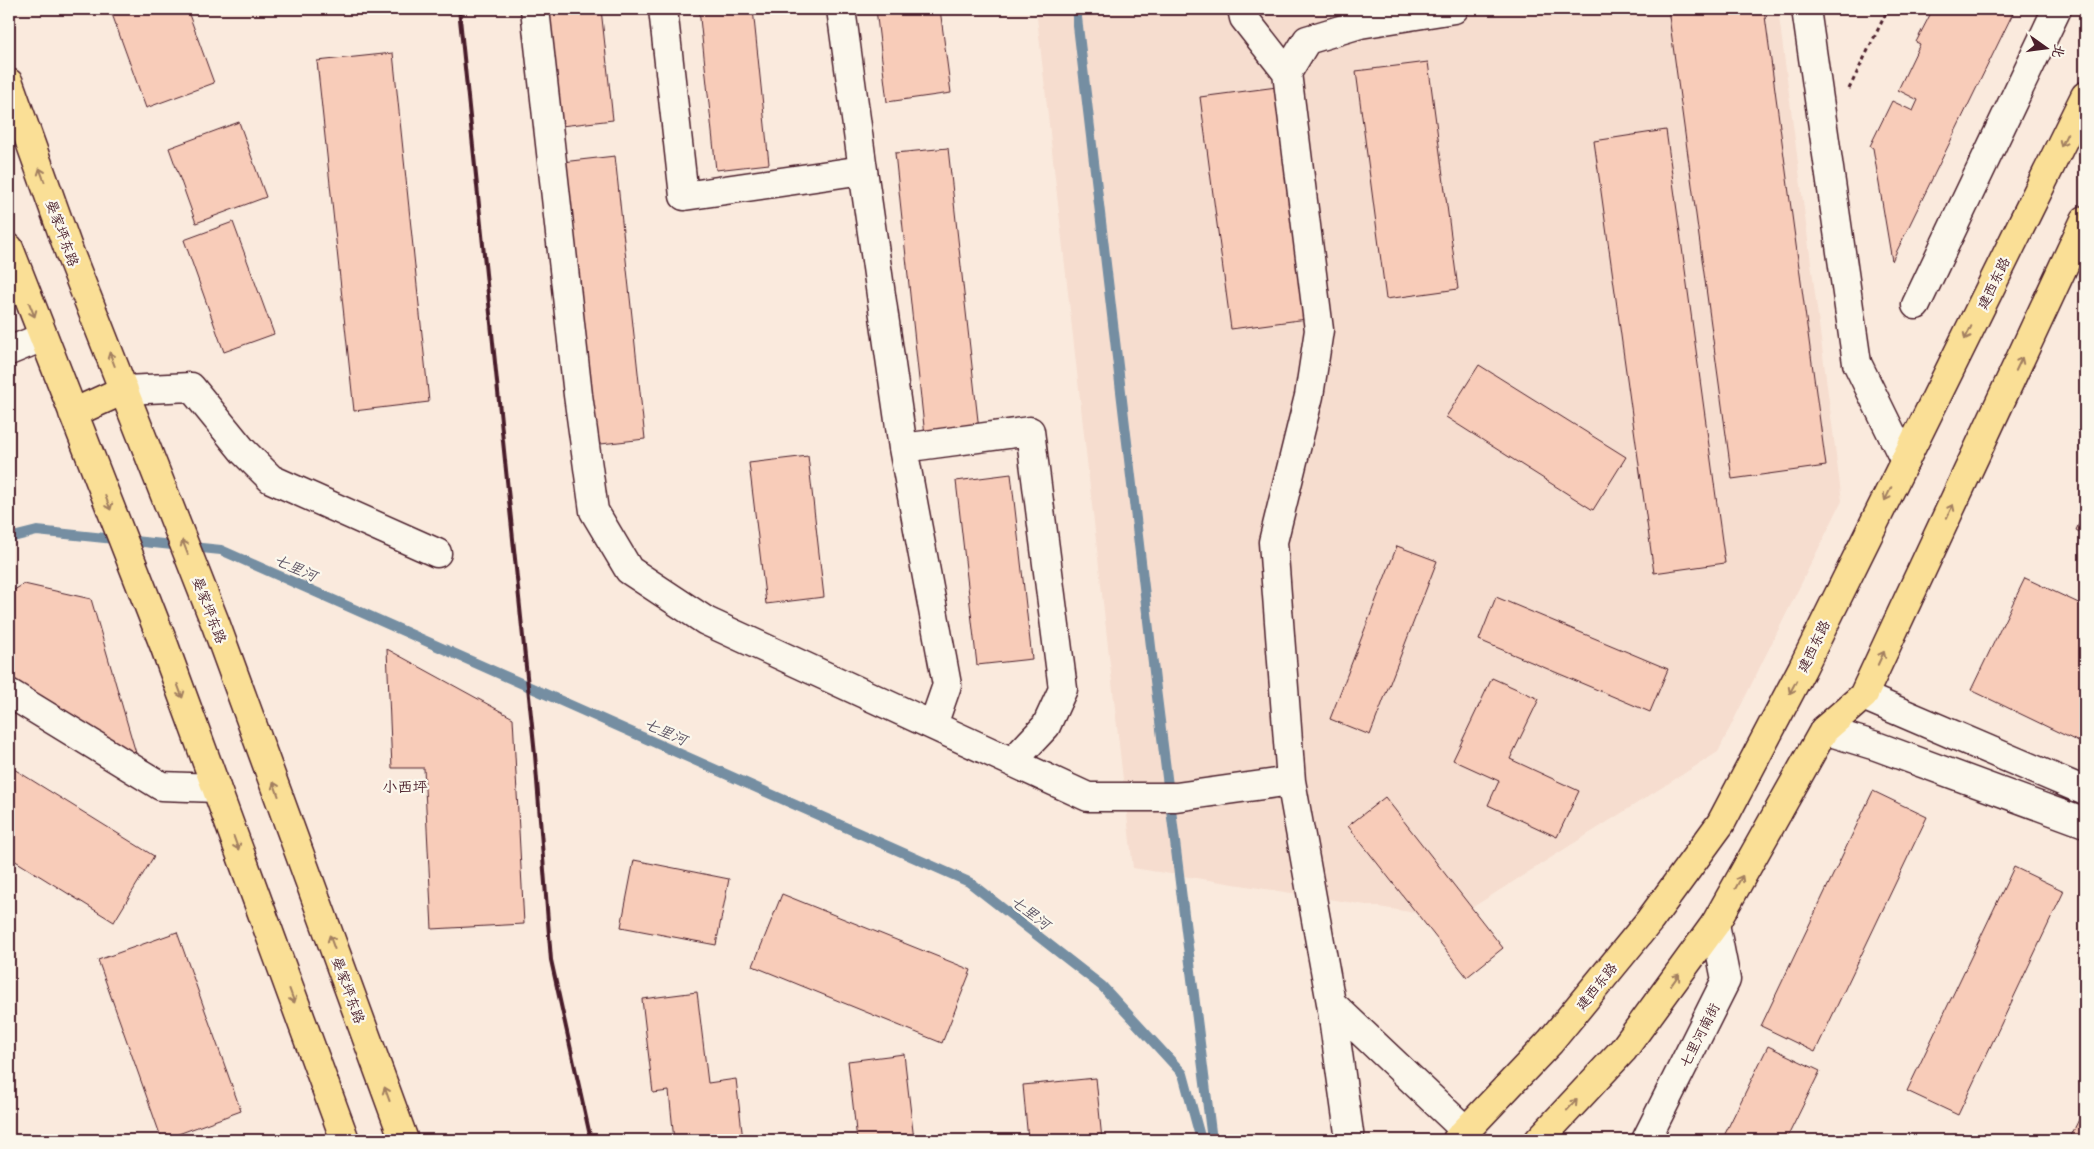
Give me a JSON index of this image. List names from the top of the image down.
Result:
{
  "streets": {
    "highway": ["晏家坪东路", "建西东路"],
    "street": ["七里河南街"]
  },
  "districts": ["小西坪"],
  "water": ["七里河"],
  "north": "right"
}
